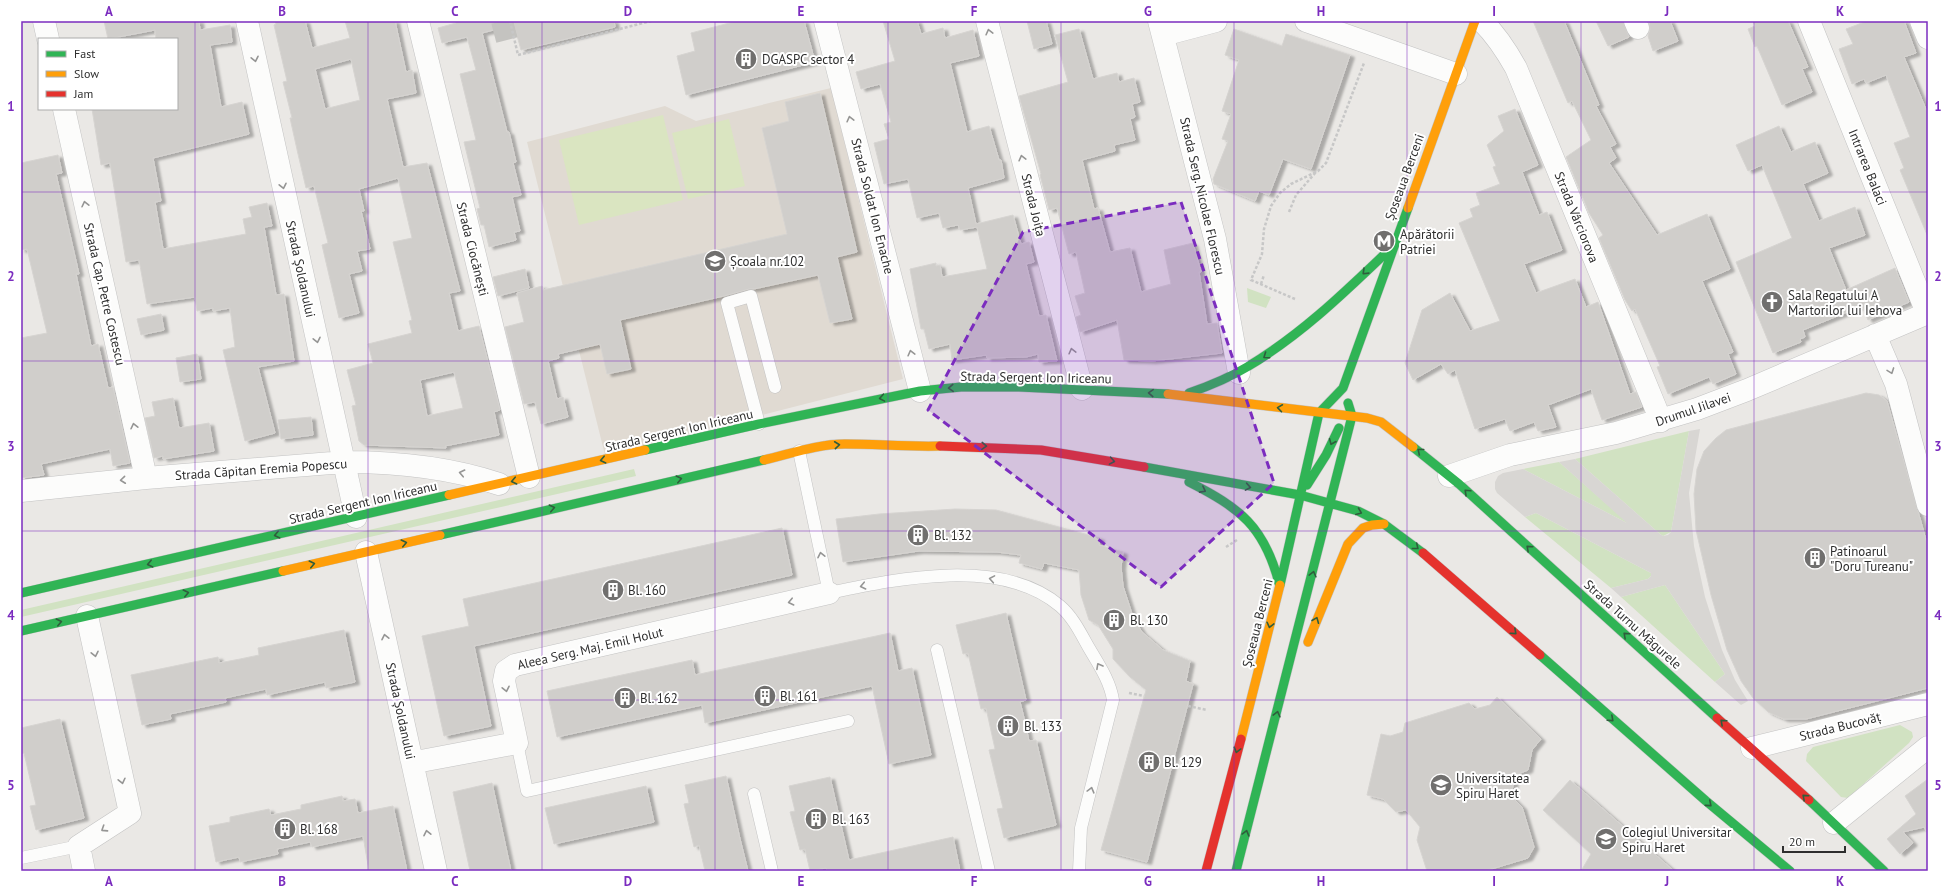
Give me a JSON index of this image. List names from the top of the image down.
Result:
{
  "streets": {
    "main road": ["Șoseaua Berceni", "Strada Sergent Ion Iriceanu", "Strada Turnu Măgurele"],
    "street": [
      "Intrarea Balaci",
      "Strada Serg. Nicolae Florescu",
      "Strada Joița",
      "Strada Soldat Ion Enache",
      "Strada Vârciorova",
      "Strada Ciocănești",
      "Strada Șoldanului",
      "Strada Cap. Petre Costescu",
      "Drumul Jilavei",
      "Strada Căpitan Eremia Popescu",
      "Aleea Serg. Maj. Emil Holut",
      "Strada Bucovăț"
    ]
  },
  "crossings": [
    ["Intrarea Balaci", "Drumul Jilavei"],
    ["Șoseaua Berceni", "Strada Sergent Ion Iriceanu"],
    ["Strada Joița", "Strada Sergent Ion Iriceanu"],
    ["Strada Soldat Ion Enache", "Strada Sergent Ion Iriceanu"],
    ["Strada Vârciorova", "Drumul Jilavei"],
    ["Strada Ciocănești", "Strada Sergent Ion Iriceanu"],
    ["Strada Șoldanului", "Strada Sergent Ion Iriceanu"],
    ["Strada Șoldanului", "Strada Căpitan Eremia Popescu"],
    ["Strada Cap. Petre Costescu", "Strada Căpitan Eremia Popescu"],
    ["Strada Sergent Ion Iriceanu", "Strada Căpitan Eremia Popescu"],
    ["Strada Sergent Ion Iriceanu", "Strada Turnu Măgurele"],
    ["Drumul Jilavei", "Strada Turnu Măgurele"],
    ["Strada Turnu Măgurele", "Strada Bucovăț"]
  ],
  "one_way": [
    "Strada Joița",
    "Strada Soldat Ion Enache",
    "Strada Cap. Petre Costescu",
    "Strada Căpitan Eremia Popescu",
    "Aleea Serg. Maj. Emil Holut"
  ],
  "places": {
    "building": [
      "DGASPC sector 4",
      "Bl. 132",
      "Patinoarul \"Doru Tureanu\"",
      "Bl. 160",
      "Bl. 130",
      "Bl. 161",
      "Bl. 162",
      "Bl. 133",
      "Bl. 129",
      "Bl. 163",
      "Bl. 168"
    ],
    "metro station": ["Apărătorii Patriei"],
    "school or university": ["Școala nr.102", "Universitatea Spiru Haret", "Colegiul Universitar Spiru Haret"],
    "church": ["Sala Regatului A Martorilor lui Iehova"]
  },
  "legend": ["Fast", "Slow", "Jam"],
  "scale_bar": "20 m",
  "grid": {
    "columns": [
      "A",
      "B",
      "C",
      "D",
      "E",
      "F",
      "G",
      "H",
      "I",
      "J",
      "K"
    ],
    "rows": [
      "1",
      "2",
      "3",
      "4",
      "5"
    ]
  }
}
